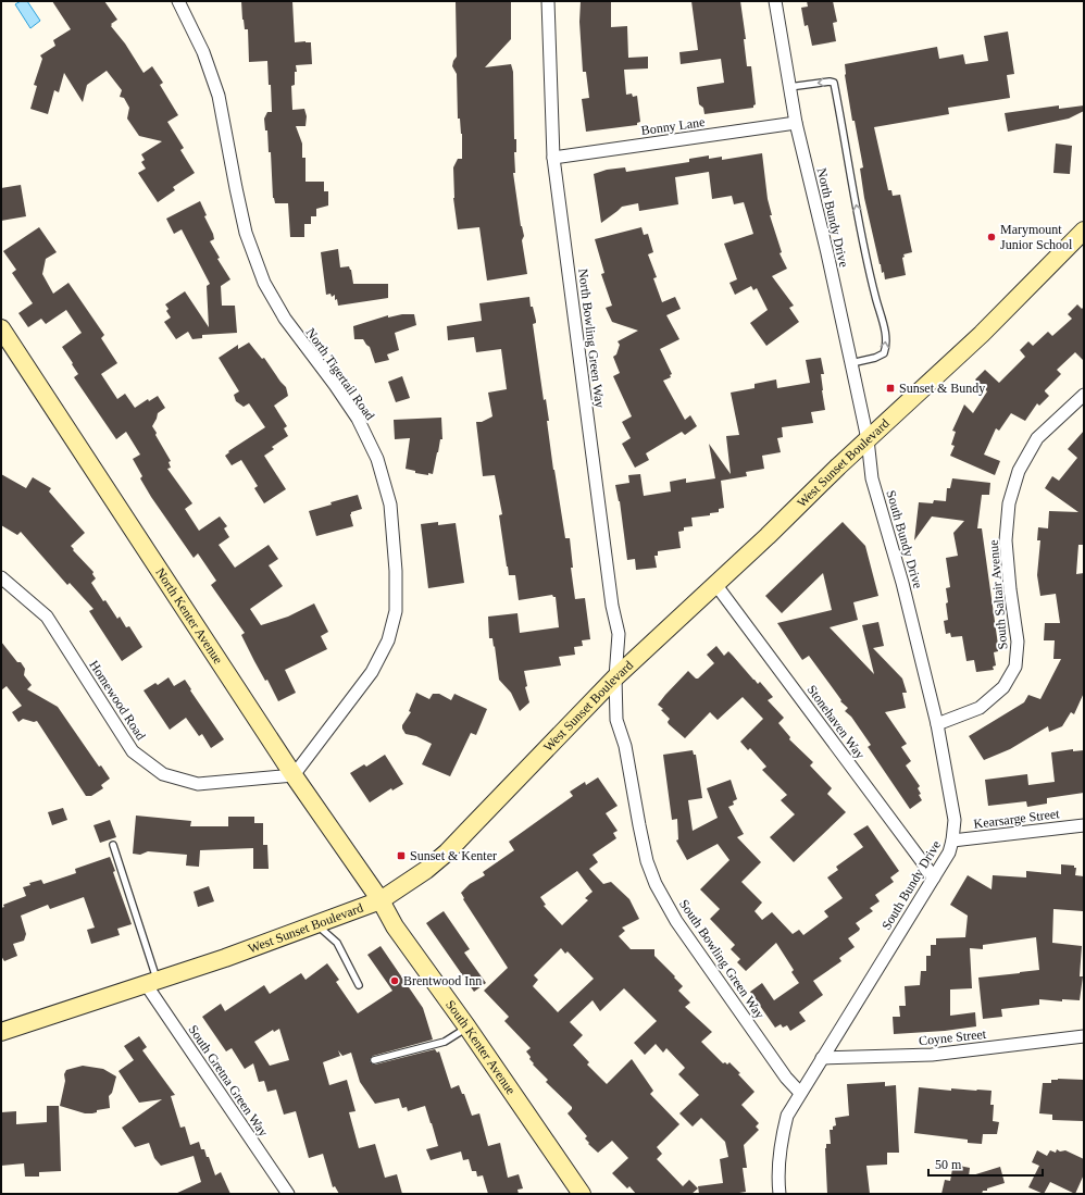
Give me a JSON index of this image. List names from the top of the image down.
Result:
{
  "streets": {
    "main road": ["West Sunset Boulevard", "North Kenter Avenue", "South Kenter Avenue"],
    "street": [
      "Bonny Lane",
      "North Bundy Drive",
      "North Bowling Green Way",
      "North Tigertail Road",
      "South Bundy Drive",
      "South Saltair Avenue",
      "Homewood Road",
      "Stonehaven Way",
      "Kearsarge Street",
      "South Bowling Green Way",
      "Coyne Street",
      "South Gretna Green Way"
    ]
  },
  "crossings": [
    ["Bonny Lane", "North Bundy Drive"],
    ["Bonny Lane", "North Bowling Green Way"],
    ["North Bundy Drive", "West Sunset Boulevard"],
    ["North Bundy Drive", "South Bundy Drive"],
    ["North Bowling Green Way", "West Sunset Boulevard"],
    ["North Bowling Green Way", "South Bowling Green Way"],
    ["North Tigertail Road", "North Kenter Avenue"],
    ["North Tigertail Road", "Homewood Road"],
    ["West Sunset Boulevard", "South Bundy Drive"],
    ["West Sunset Boulevard", "North Kenter Avenue"],
    ["West Sunset Boulevard", "Stonehaven Way"],
    ["West Sunset Boulevard", "South Bowling Green Way"],
    ["West Sunset Boulevard", "South Kenter Avenue"],
    ["West Sunset Boulevard", "South Gretna Green Way"],
    ["South Bundy Drive", "South Saltair Avenue"],
    ["South Bundy Drive", "Stonehaven Way"],
    ["South Bundy Drive", "Kearsarge Street"],
    ["South Bundy Drive", "South Bowling Green Way"],
    ["South Bundy Drive", "Coyne Street"],
    ["North Kenter Avenue", "Homewood Road"],
    ["North Kenter Avenue", "South Kenter Avenue"]
  ],
  "places": {
    "other": ["Marymount Junior School", "Brentwood Inn"],
    "transit": ["Sunset & Bundy", "Sunset & Kenter"]
  },
  "scale_bar": "50 m"
}
